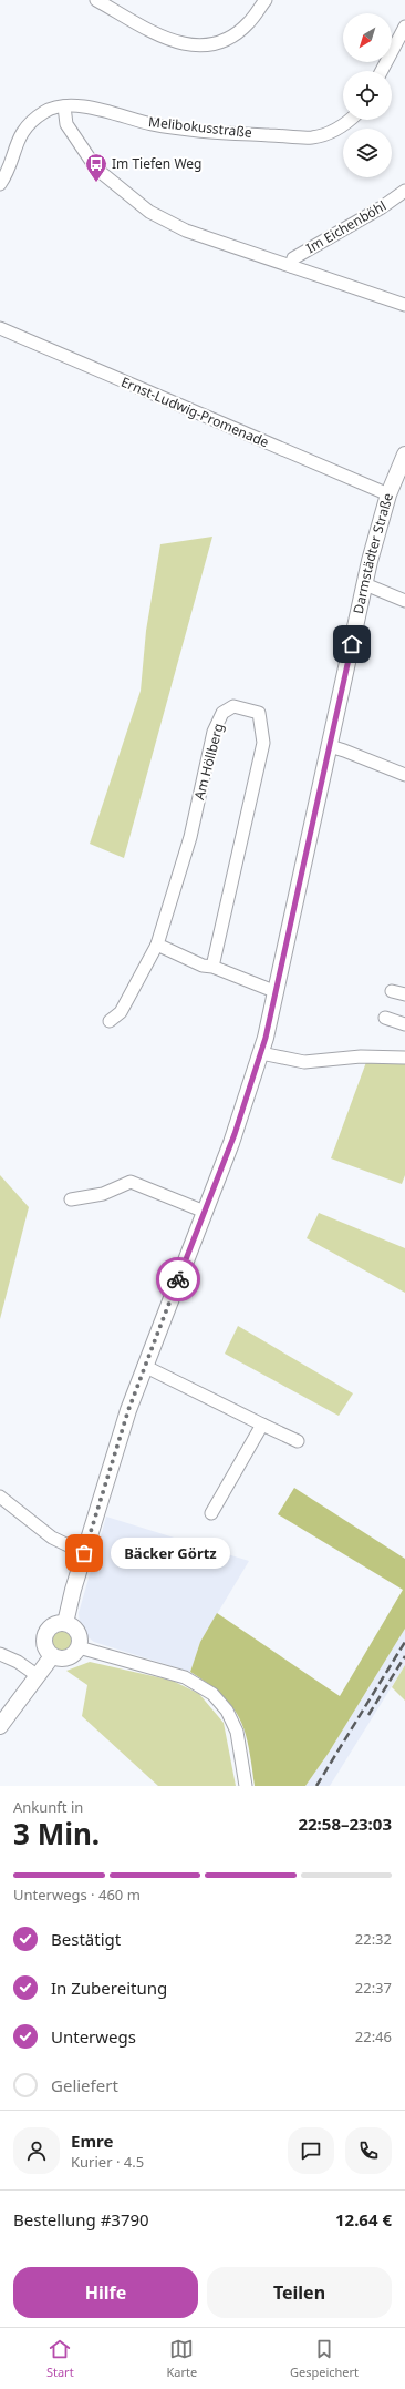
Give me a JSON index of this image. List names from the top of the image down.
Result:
{
  "streets": {
    "main road": ["Darmstädter Straße"],
    "street": [
      "Melibokusstraße",
      "Im Eichenböhl",
      "Ernst-Ludwig-Promenade",
      "Am Höllberg"
    ]
  },
  "crossings": [
    ["Ernst-Ludwig-Promenade", "Darmstädter Straße"]
  ],
  "places": {
    "bus stop": ["Im Tiefen Weg"],
    "other": ["Bäcker Görtz"]
  },
  "north": "bottom left",
  "page": {
    "bubble": "Bäcker Görtz",
    "heading": ["3 Min.", "Ankunft in", "22:58–23:03"],
    "panel": [
      "Emre",
      "Kurier · 4.5",
      "Bestellung #3790",
      "12.64 €"
    ],
    "bar": "Unterwegs · 460 m",
    "list": [
      ["Bestätigt", "22:32"],
      ["In Zubereitung", "22:37"],
      ["Unterwegs", "22:46"],
      "Geliefert"
    ],
    "buttons": ["Hilfe", "Teilen"],
    "tabs": ["Start", "Karte", "Gespeichert"]
  }
}
